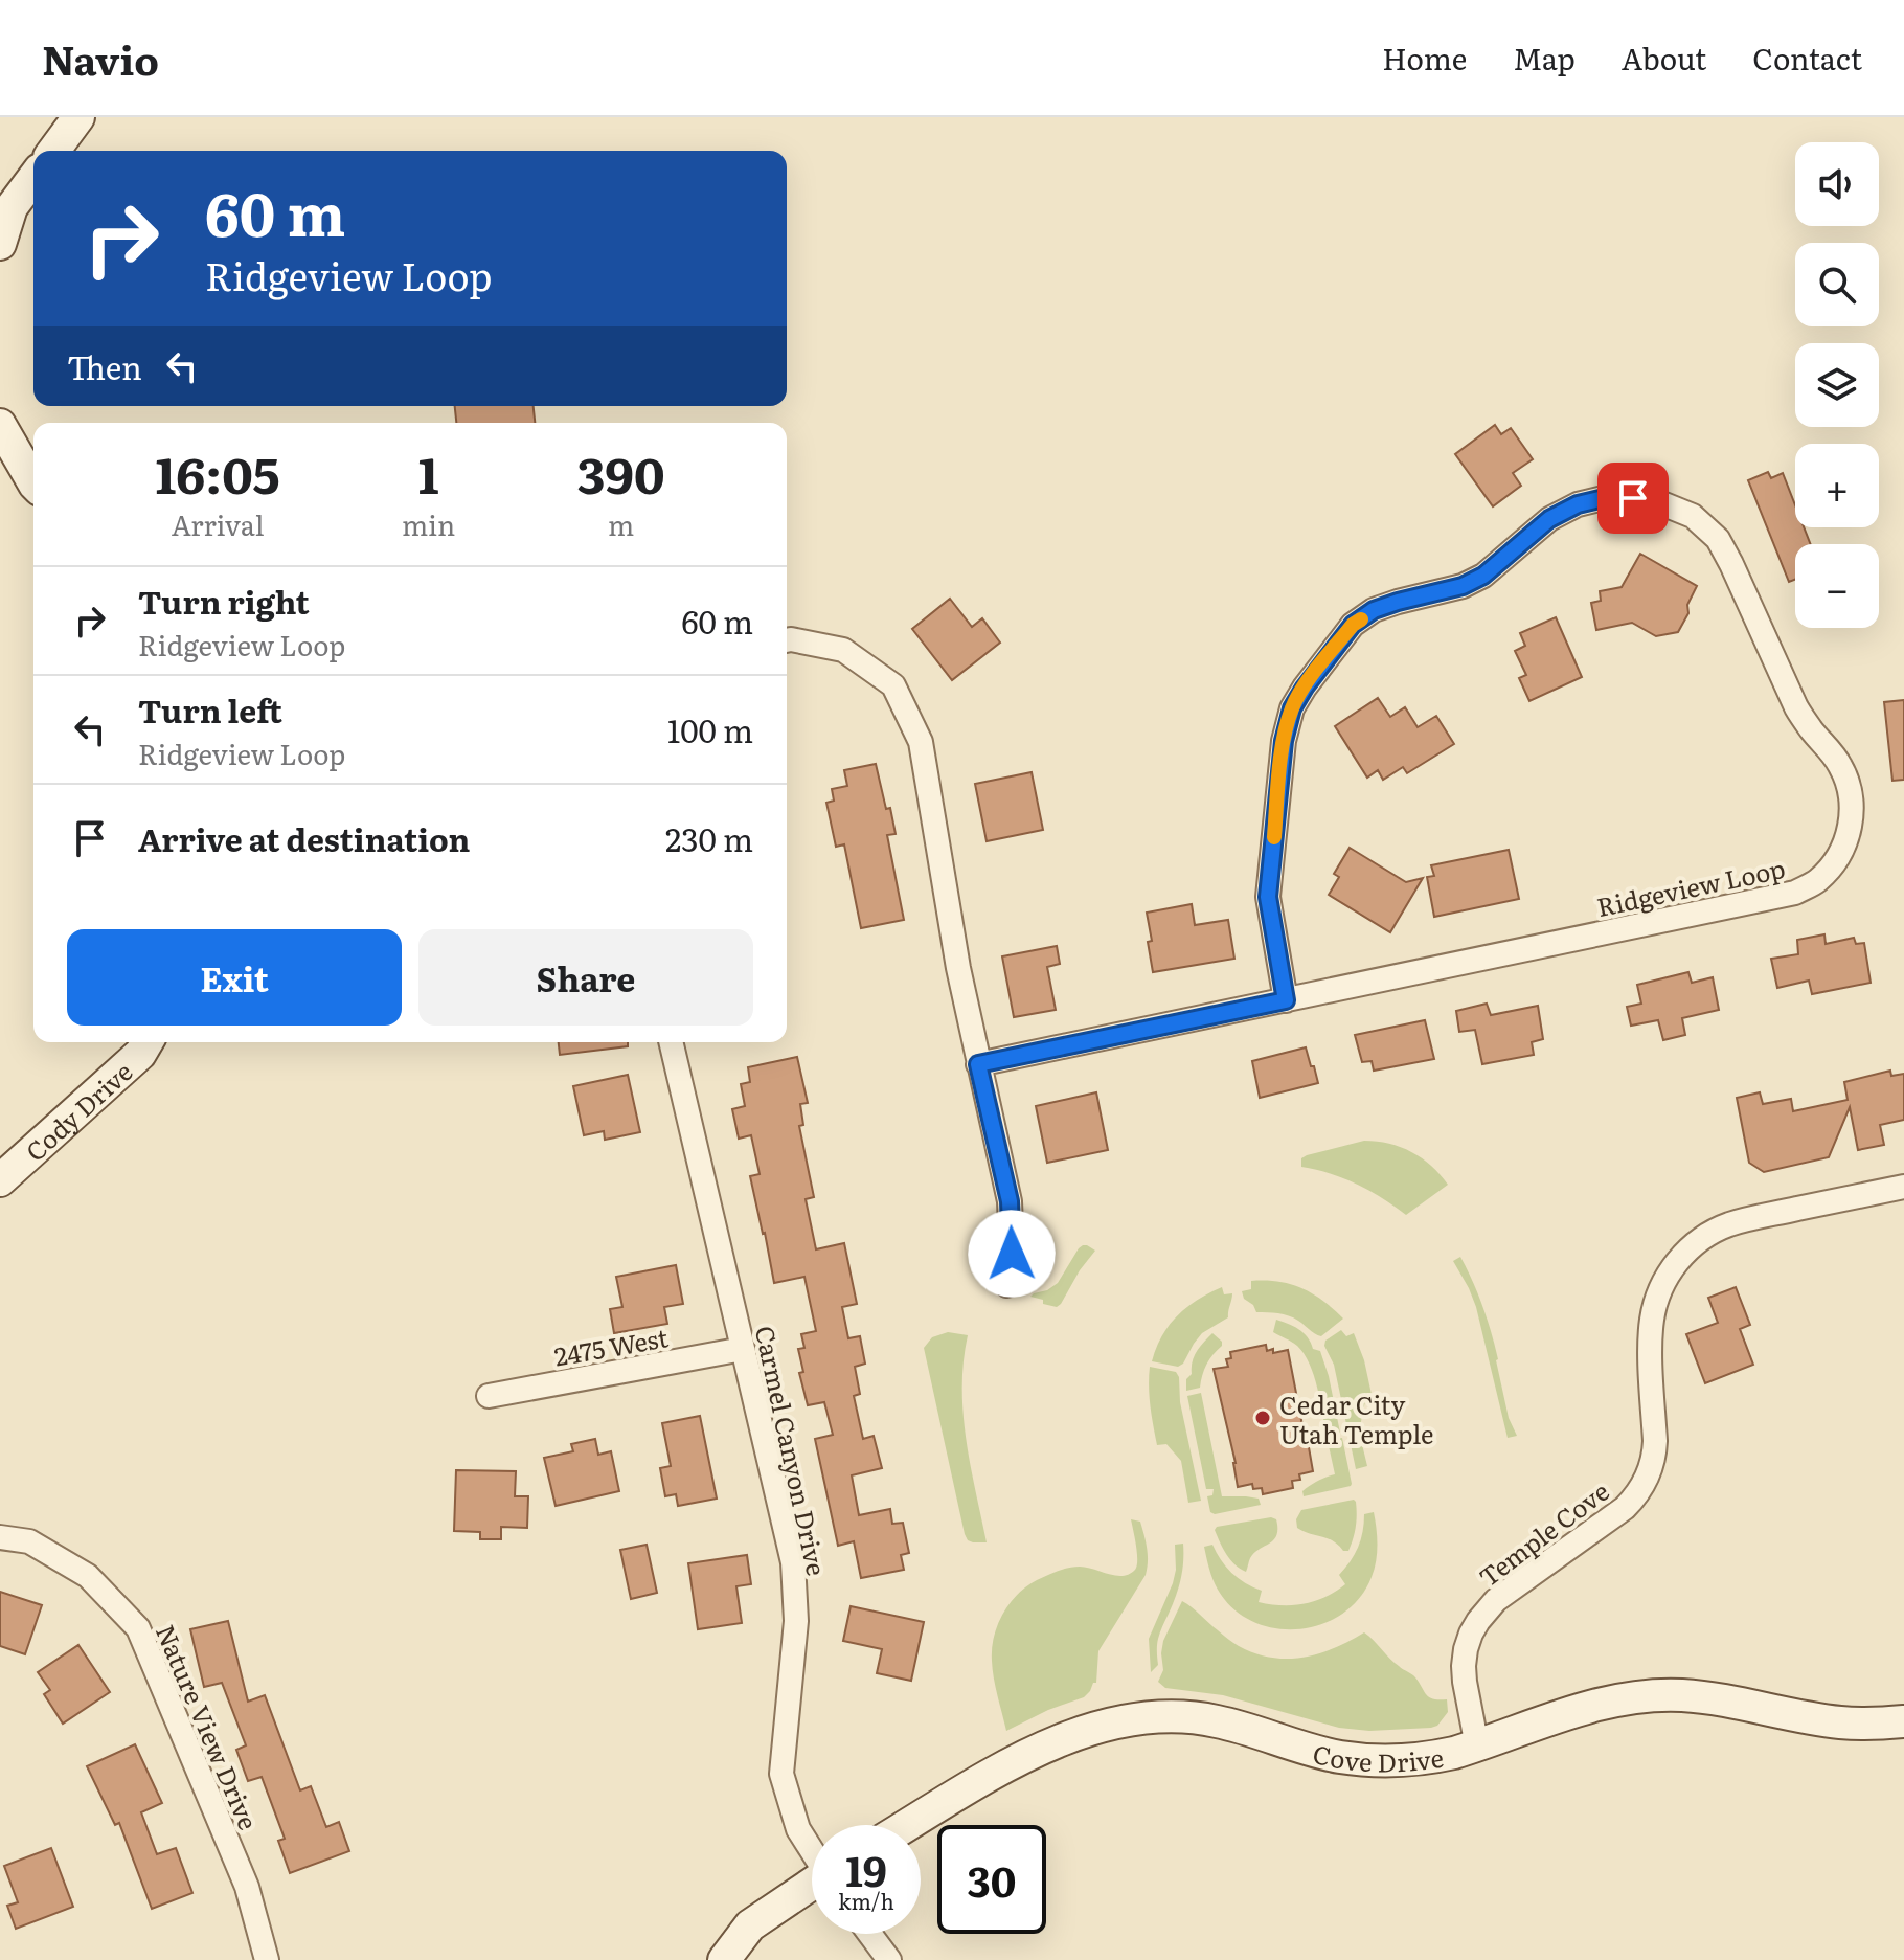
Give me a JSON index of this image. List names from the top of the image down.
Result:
{
  "streets": {
    "main road": ["Cody Drive", "Cove Drive"],
    "street": [
      "Ridgeview Loop",
      "2475 West",
      "Carmel Canyon Drive",
      "Temple Cove",
      "Nature View Drive"
    ]
  },
  "crossings": [
    ["2475 West", "Carmel Canyon Drive"],
    ["Temple Cove", "Cove Drive"]
  ],
  "places": ["Cedar City Utah Temple"],
  "page": {
    "header": "Navio",
    "nav": [
      "Home",
      "Map",
      "About",
      "Contact"
    ],
    "map_buttons": ["+", "−"],
    "turn": ["60 m", "Ridgeview Loop"],
    "then": "Then",
    "eta": [
      "16:05",
      "Arrival",
      "1",
      "min",
      "390",
      "m"
    ],
    "list": [
      {
        "name": "Turn right",
        "note": "Ridgeview Loop",
        "value": "60 m"
      },
      {
        "name": "Turn left",
        "note": "Ridgeview Loop",
        "value": "100 m"
      },
      {
        "name": "Arrive at destination",
        "value": "230 m"
      }
    ],
    "buttons": ["Exit", "Share"],
    "speed": "19 km/h",
    "limit": "30"
  }
}
